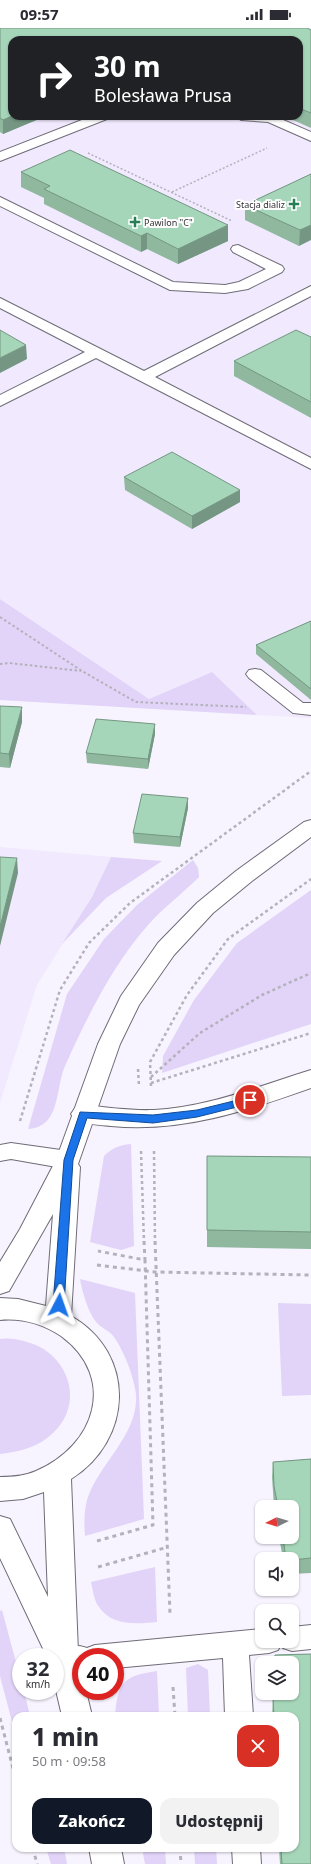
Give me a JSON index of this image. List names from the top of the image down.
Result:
{
  "places": {
    "health": ["Stacja dializ", "Pawilon \"C\""]
  },
  "north": "left",
  "page": {
    "status": "09:57",
    "turn": ["30 m", "Bolesława Prusa"],
    "speed": "32 km/h",
    "limit": "40",
    "heading": ["1 min", "50 m · 09:58"],
    "buttons": ["Zakończ", "Udostępnij"]
  }
}
